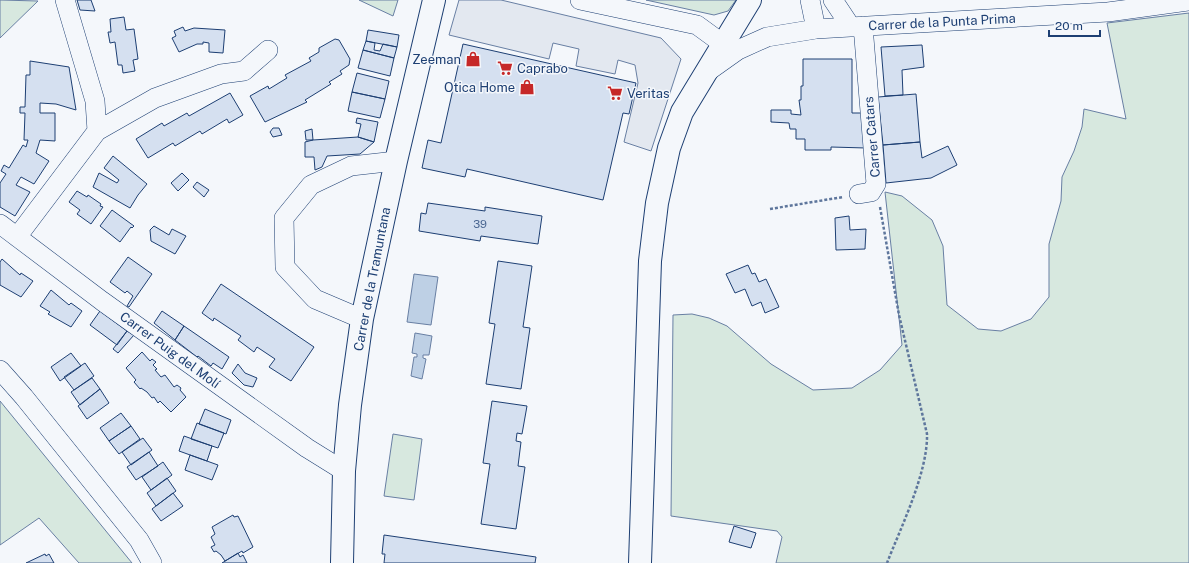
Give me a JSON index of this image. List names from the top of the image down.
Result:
{
  "streets": {
    "main road": ["Carrer de la Tramuntana"],
    "street": ["Carrer de la Punta Prima", "Carrer Catars", "Carrer Puig del Molí"]
  },
  "crossings": [
    ["Carrer de la Punta Prima", "Carrer Catars"],
    ["Carrer de la Tramuntana", "Carrer Puig del Molí"]
  ],
  "places": {
    "shop": ["Zeeman", "Otica Home"],
    "supermarket": ["Caprabo", "Veritas"]
  },
  "house_numbers": ["39"],
  "scale_bar": "20 m"
}
